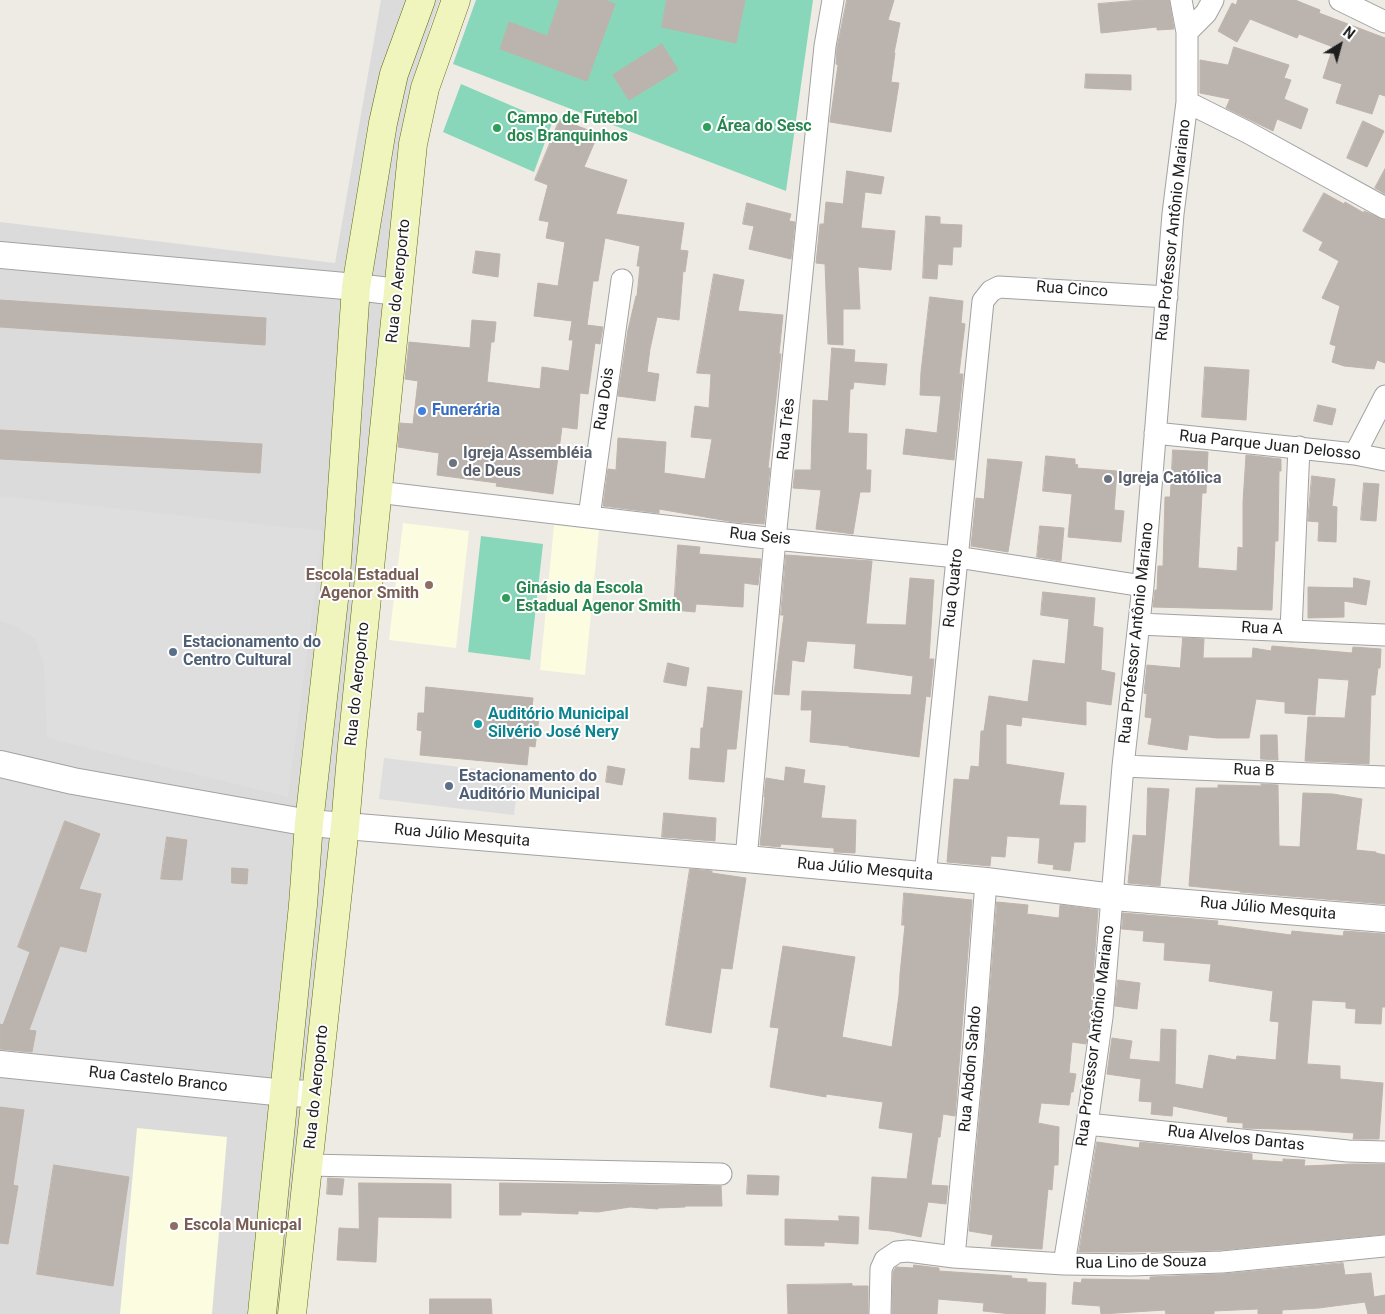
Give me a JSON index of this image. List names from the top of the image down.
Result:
{
  "streets": {
    "main road": ["Rua do Aeroporto"],
    "street": [
      "Rua Professor Antônio Mariano",
      "Rua Cinco",
      "Rua Dois",
      "Rua Três",
      "Rua Parque Juan Delosso",
      "Rua Seis",
      "Rua Quatro",
      "Rua A",
      "Rua B",
      "Rua Júlio Mesquita",
      "Rua Abdon Sahdo",
      "Rua Castelo Branco",
      "Rua Alvelos Dantas",
      "Rua Lino de Souza"
    ]
  },
  "crossings": [
    ["Rua Professor Antônio Mariano", "Rua Cinco"],
    ["Rua Professor Antônio Mariano", "Rua Parque Juan Delosso"],
    ["Rua Professor Antônio Mariano", "Rua Seis"],
    ["Rua Professor Antônio Mariano", "Rua A"],
    ["Rua Professor Antônio Mariano", "Rua B"],
    ["Rua Professor Antônio Mariano", "Rua Júlio Mesquita"],
    ["Rua Professor Antônio Mariano", "Rua Alvelos Dantas"],
    ["Rua Professor Antônio Mariano", "Rua Lino de Souza"],
    ["Rua do Aeroporto", "Rua Seis"],
    ["Rua do Aeroporto", "Rua Júlio Mesquita"],
    ["Rua do Aeroporto", "Rua Castelo Branco"],
    ["Rua Cinco", "Rua Quatro"],
    ["Rua Dois", "Rua Seis"],
    ["Rua Três", "Rua Seis"],
    ["Rua Três", "Rua Júlio Mesquita"],
    ["Rua Seis", "Rua Quatro"],
    ["Rua Quatro", "Rua Júlio Mesquita"],
    ["Rua Júlio Mesquita", "Rua Abdon Sahdo"],
    ["Rua Abdon Sahdo", "Rua Lino de Souza"]
  ],
  "places": [
    "Área do Sesc",
    "Campo de Futebol dos Branquinhos",
    "Funerária",
    "Igreja Assembléia de Deus",
    "Igreja Católica",
    "Escola Estadual Agenor Smith",
    "Ginásio da Escola Estadual Agenor Smith",
    "Estacionamento do Centro Cultural",
    "Auditório Municipal Silvério José Nery",
    "Estacionamento do Auditório Municipal",
    "Escola Municpal"
  ],
  "north": "top right"
}
